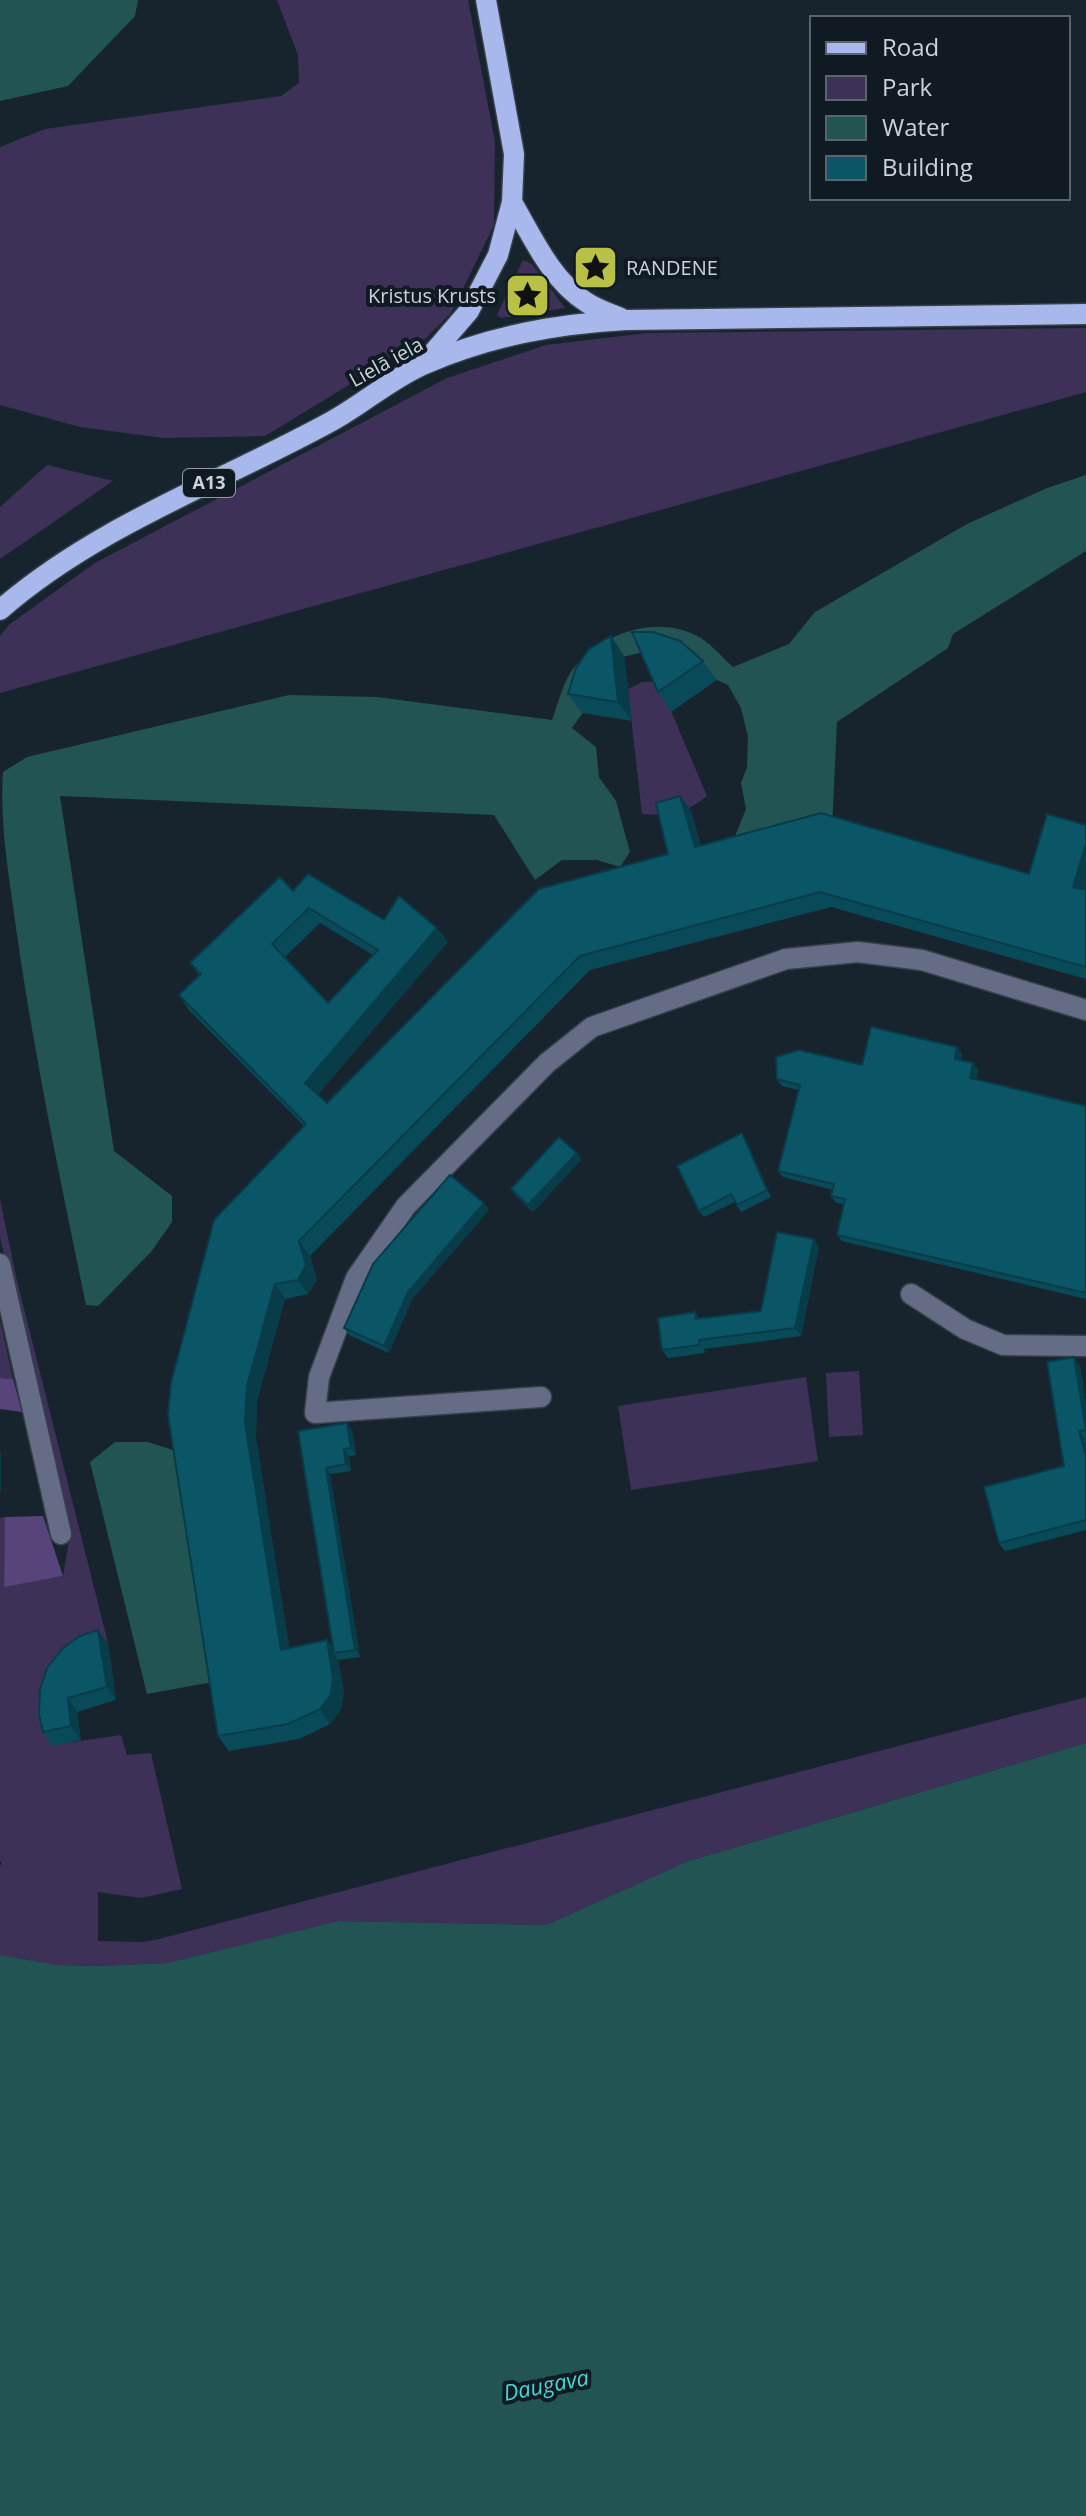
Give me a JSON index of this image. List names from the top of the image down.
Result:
{
  "streets": {
    "main road": ["Lielā iela", "A13"]
  },
  "crossings": [
    ["Lielā iela", "A13"]
  ],
  "water": ["Daugava"],
  "places": {
    "place": ["RANDENE", "Kristus Krusts"]
  },
  "legend": [
    "Road",
    "Park",
    "Water",
    "Building"
  ]
}
